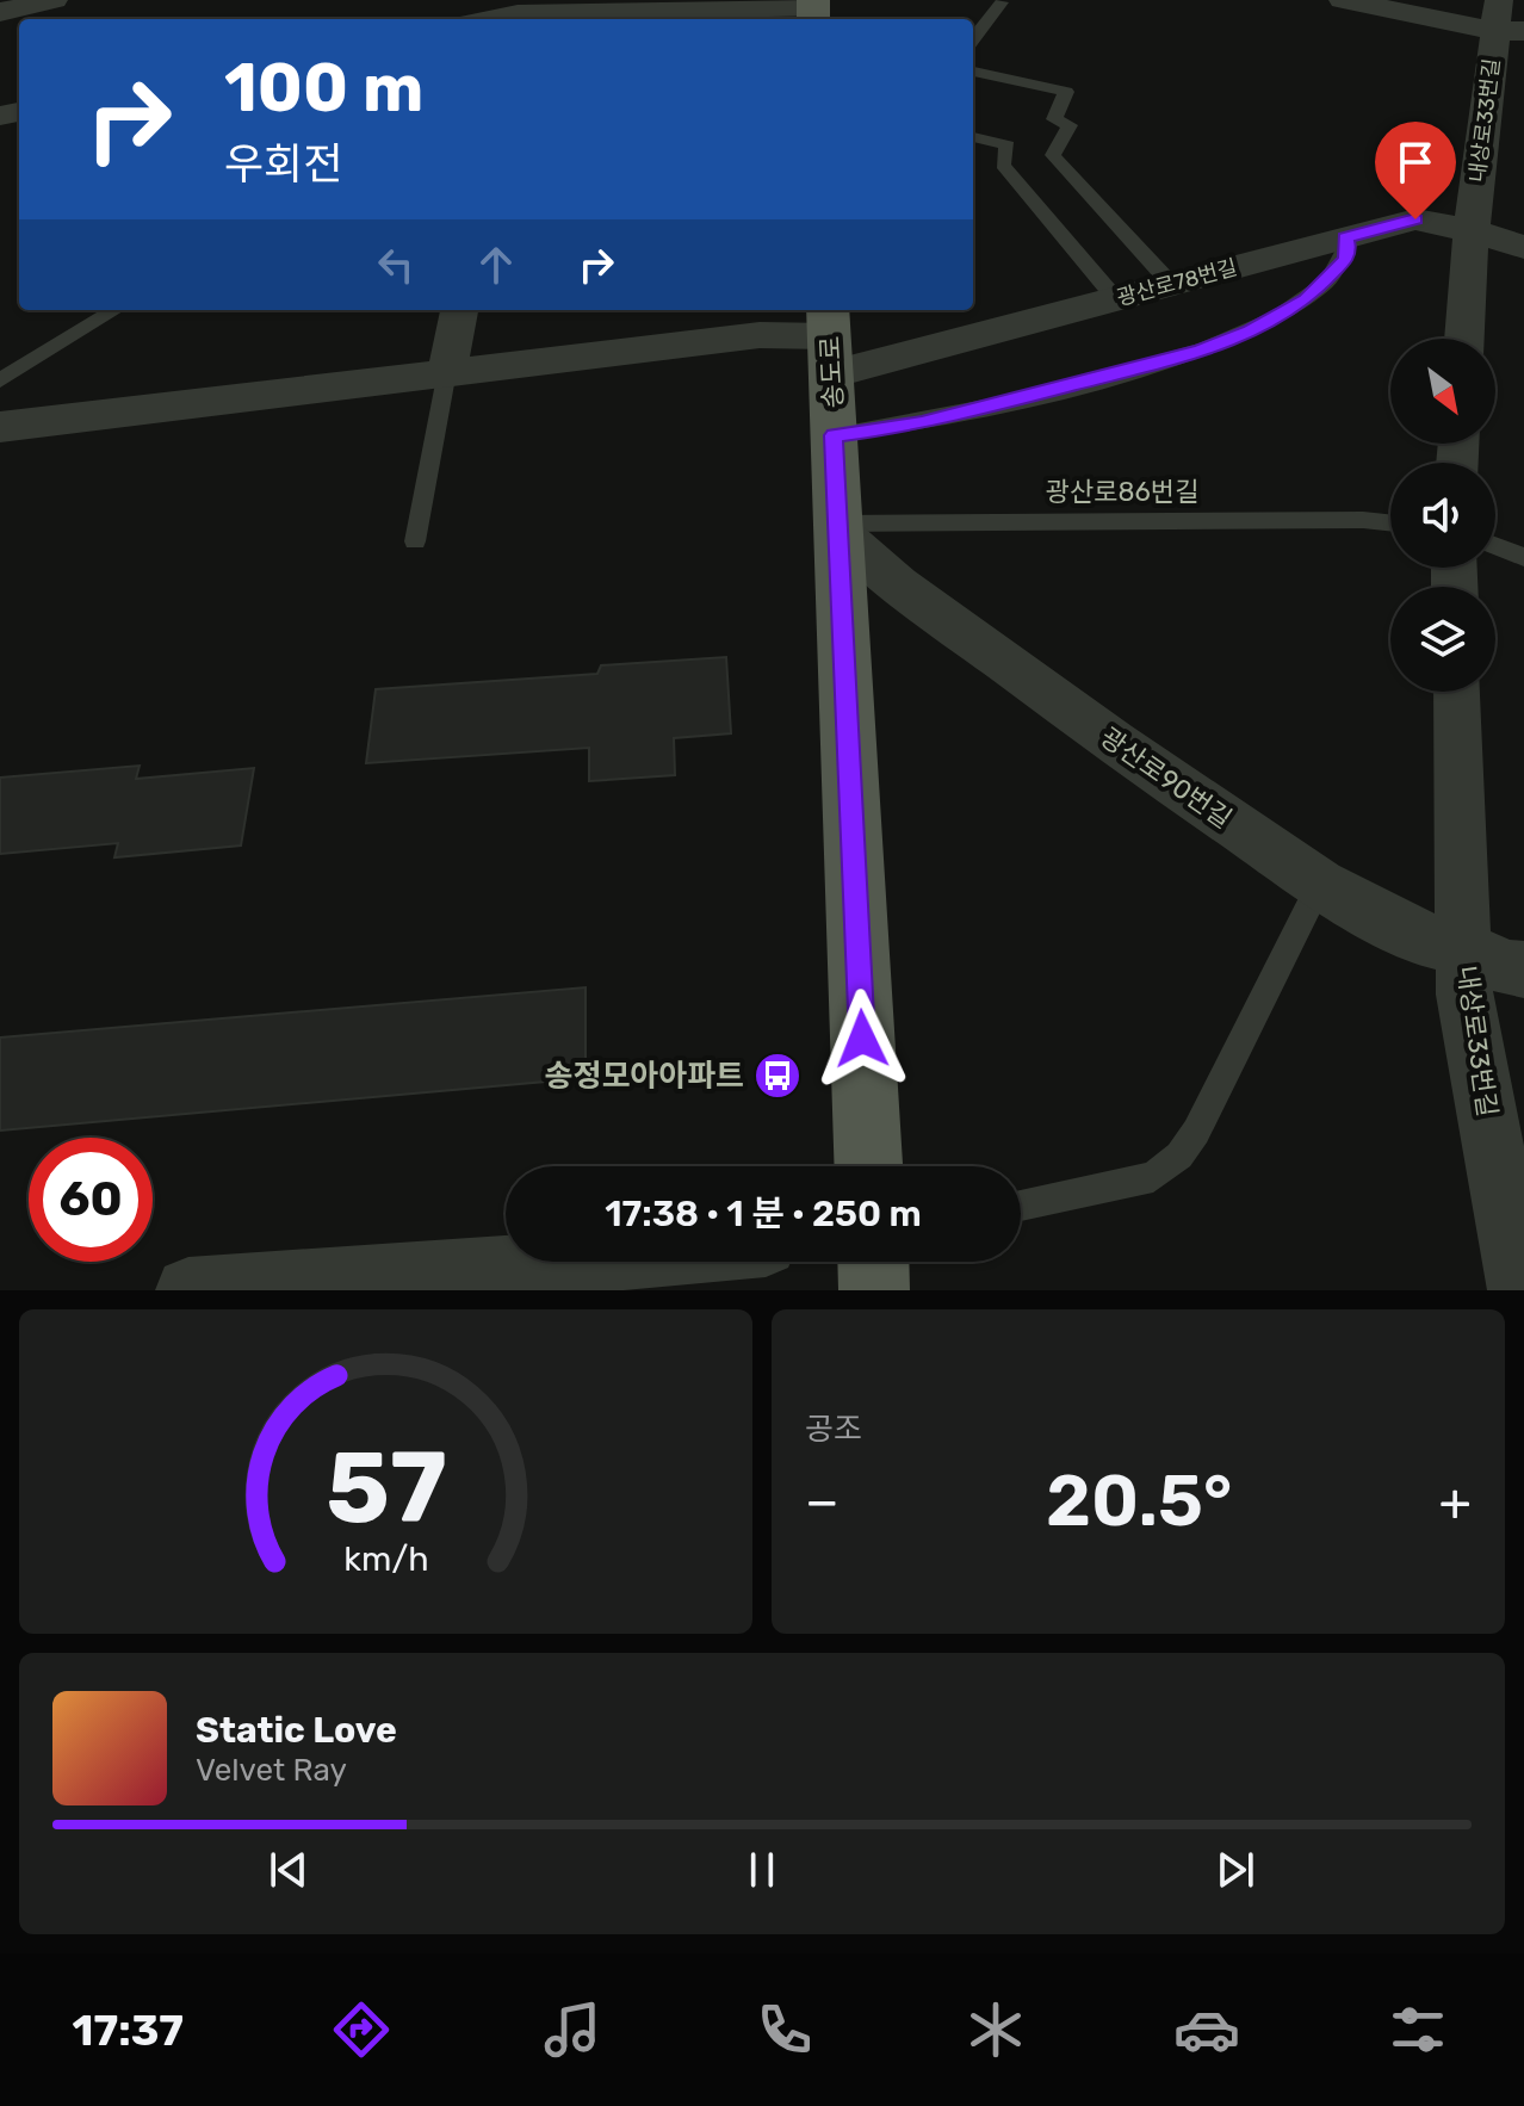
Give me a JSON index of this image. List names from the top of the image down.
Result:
{
  "streets": {
    "main road": ["송도로"],
    "street": ["내상로33번길", "광산로78번길", "광산로90번길"],
    "lane": ["광산로86번길"]
  },
  "crossings": [
    ["내상로33번길", "광산로78번길"],
    ["내상로33번길", "광산로90번길"],
    ["광산로78번길", "송도로"],
    ["송도로", "광산로86번길"],
    ["송도로", "광산로90번길"],
    ["광산로86번길", "광산로90번길"]
  ],
  "places": {
    "bus stop": ["송정모아아파트"]
  },
  "north": "bottom right",
  "page": {
    "turn": ["100 m", "우회전"],
    "limit": "60",
    "trip": "17:38 · 1 분 · 250 m",
    "tile": "공조",
    "heat": ["−", "20.5°", "+"],
    "song": ["Static Love", "Velvet Ray"],
    "tabs": "17:37",
    "gauge": ["57", "km/h"]
  }
}
